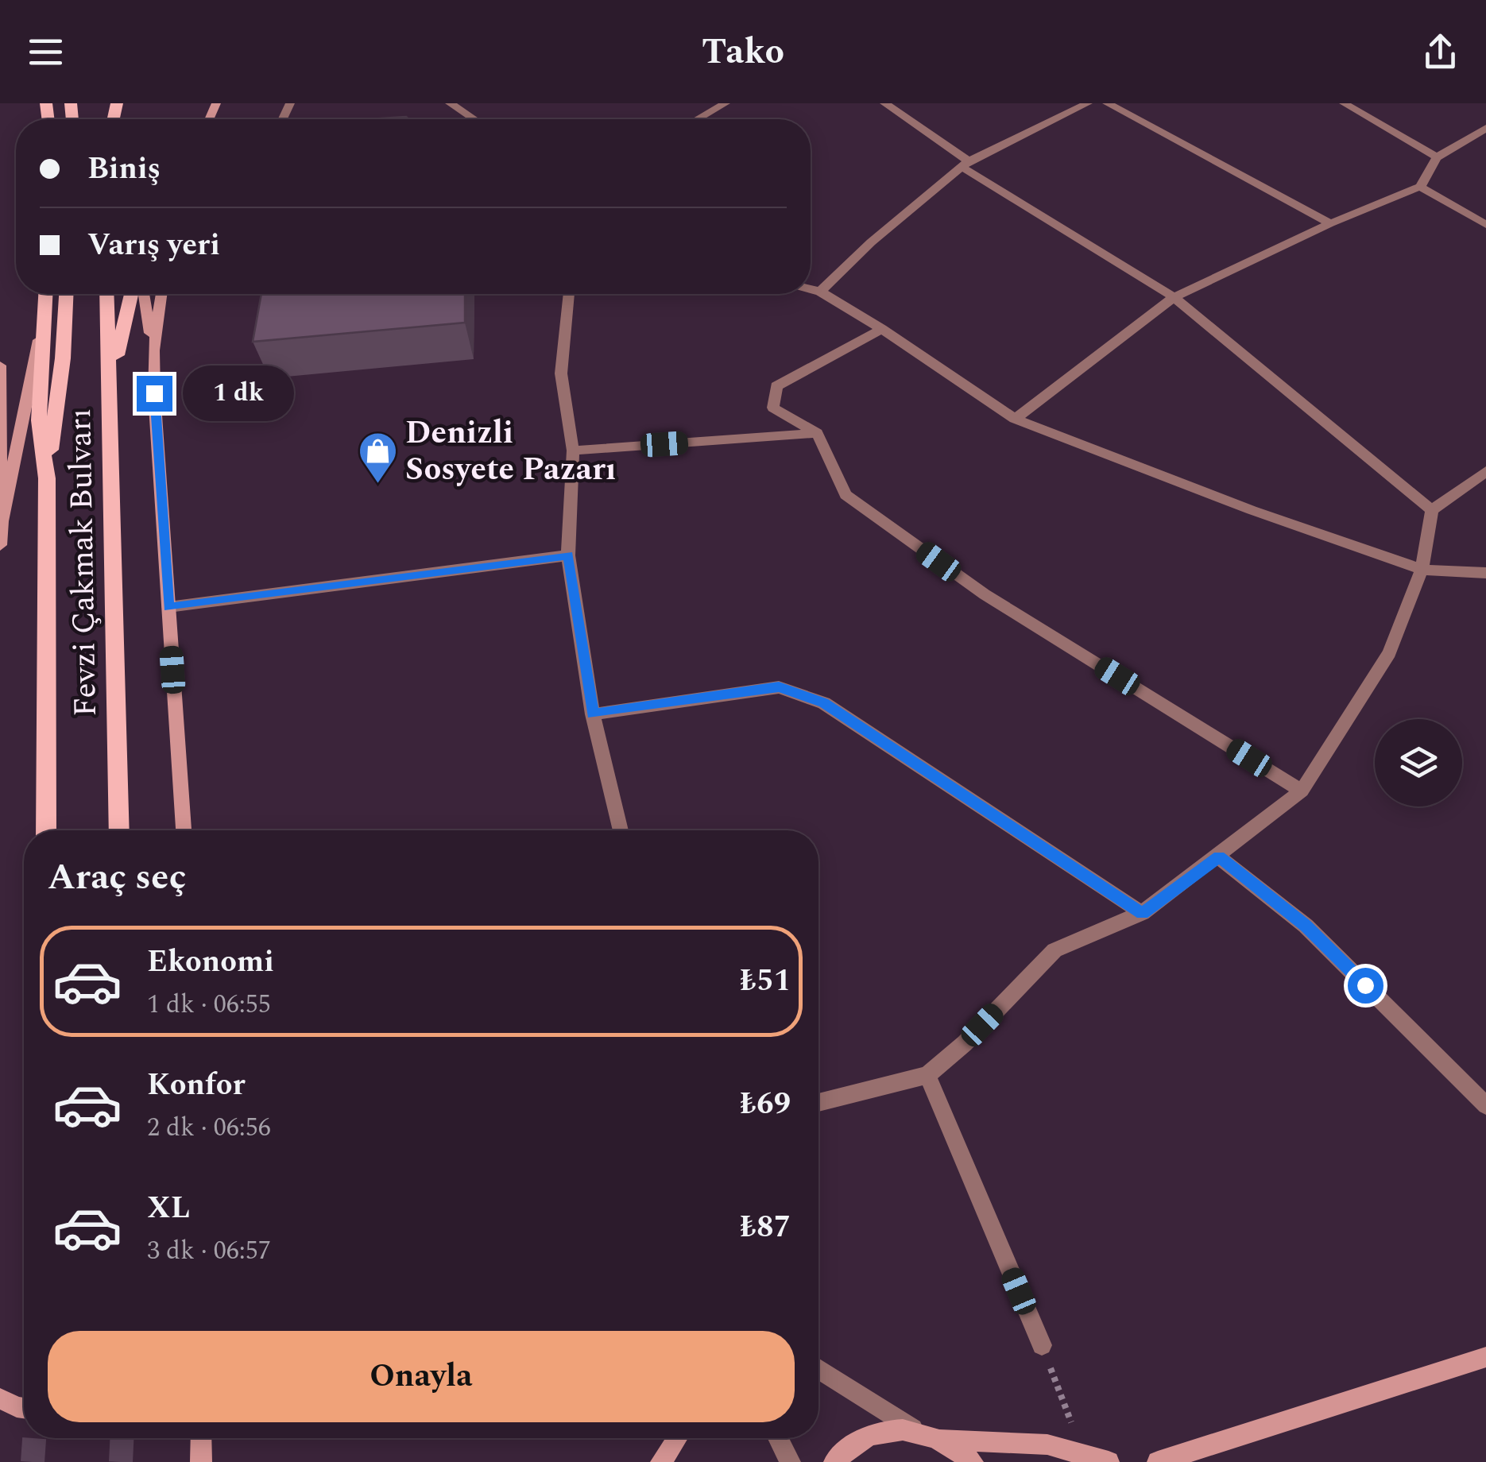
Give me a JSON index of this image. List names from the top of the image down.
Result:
{
  "streets": {
    "main road": ["Fevzi Çakmak Bulvarı"]
  },
  "places": {
    "shop": ["Denizli Sosyete Pazarı"]
  },
  "page": {
    "header": "Tako",
    "banner": ["Biniş", "Varış yeri"],
    "bubble": "1 dk",
    "heading": "Araç seç",
    "list": [
      {
        "name": "Ekonomi",
        "note": "1 dk · 06:55",
        "value": "₺51"
      },
      {
        "name": "Konfor",
        "note": "2 dk · 06:56",
        "value": "₺69"
      },
      {
        "name": "XL",
        "note": "3 dk · 06:57",
        "value": "₺87"
      }
    ],
    "buttons": "Onayla"
  }
}
